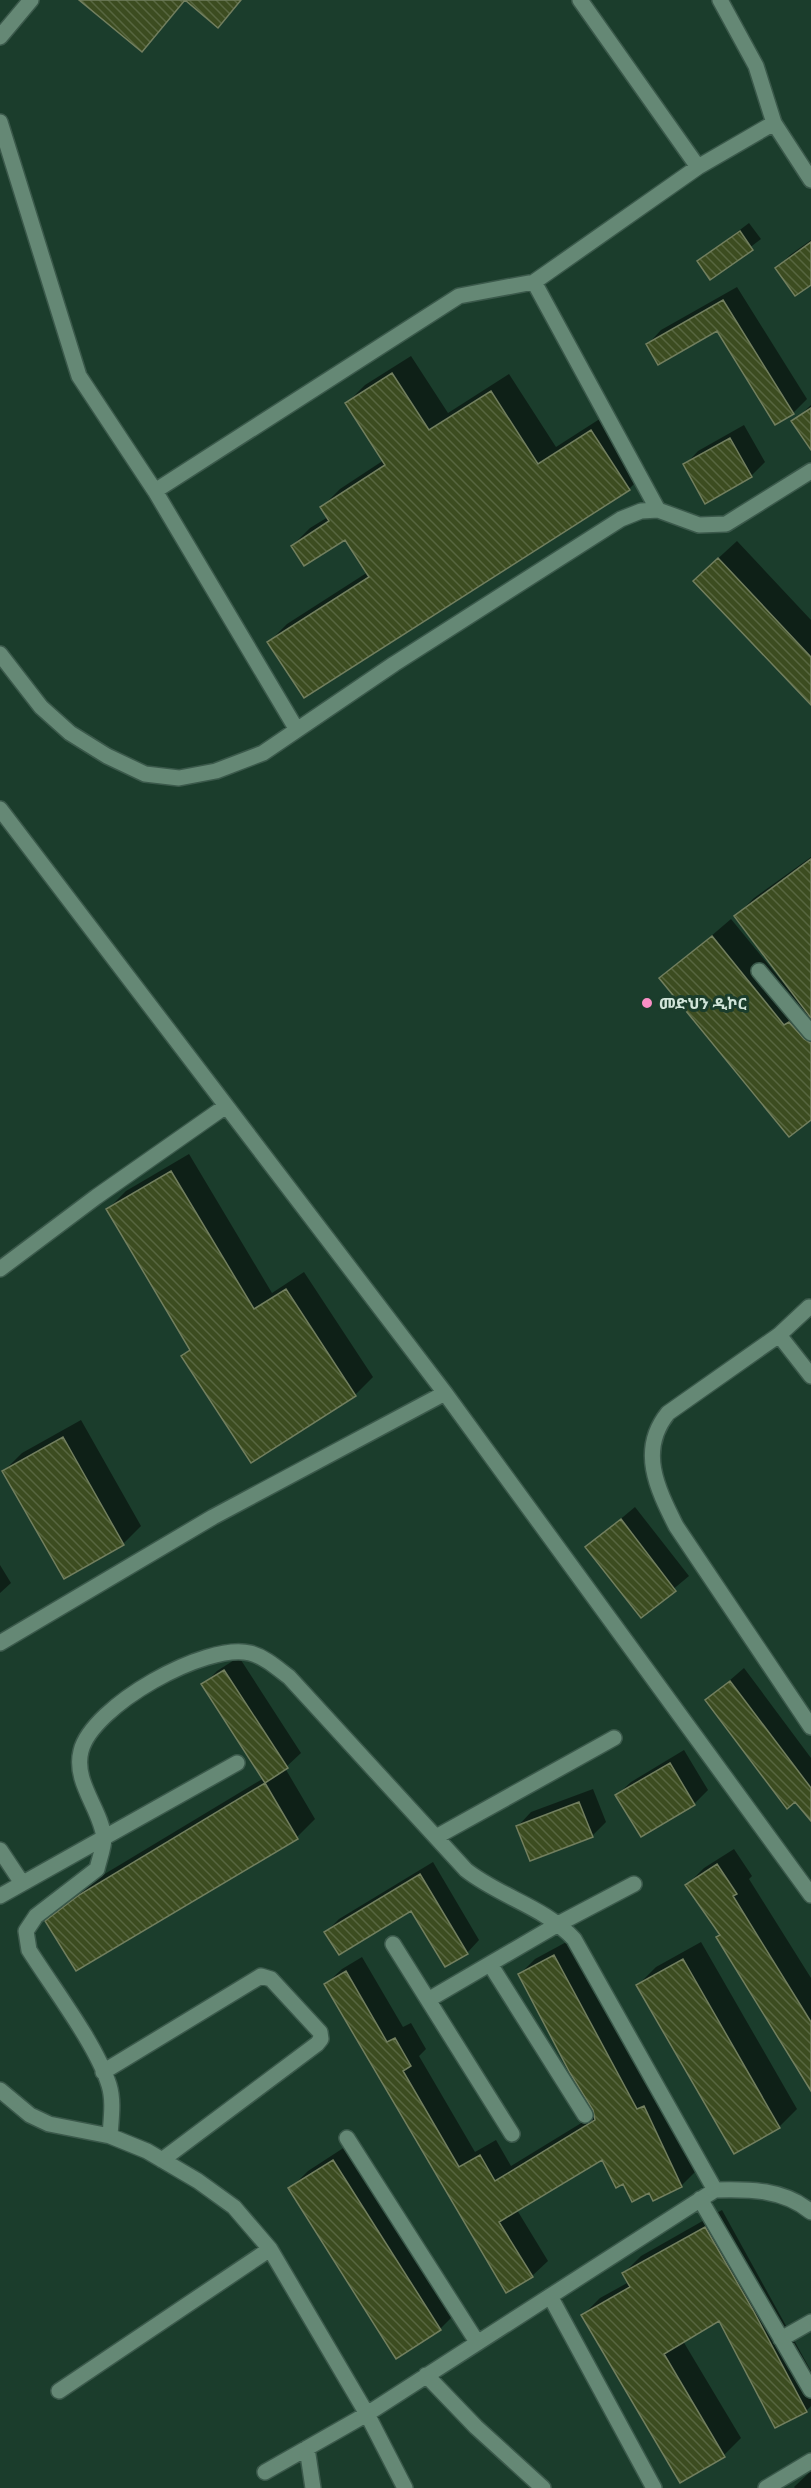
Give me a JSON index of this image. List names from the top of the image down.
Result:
{
  "places": ["መድህን ዲኮር"]
}
